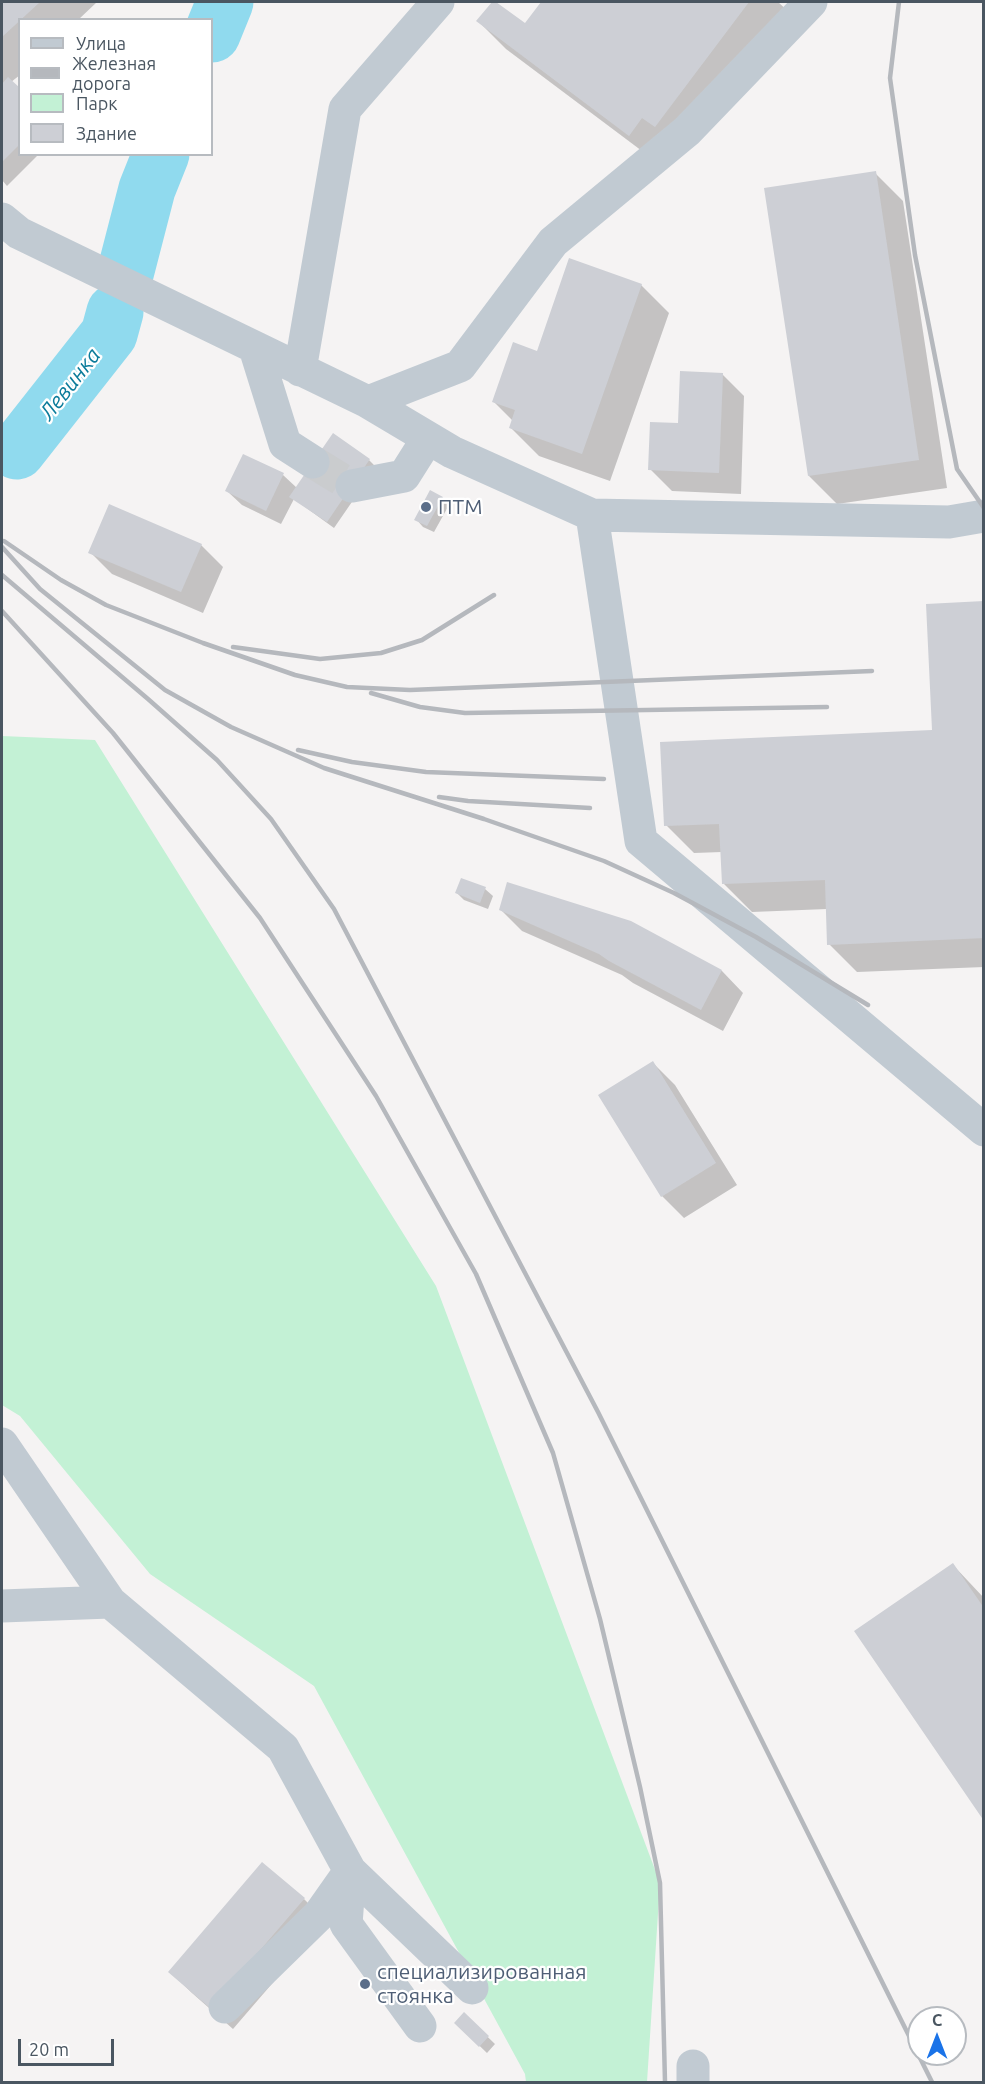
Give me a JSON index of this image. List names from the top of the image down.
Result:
{
  "water": ["Левинка"],
  "places": ["ПТМ", "специализированная стоянка"],
  "legend": [
    "Улица",
    "Железная дорога",
    "Парк",
    "Здание"
  ],
  "scale_bar": "20 m",
  "north": "top"
}
